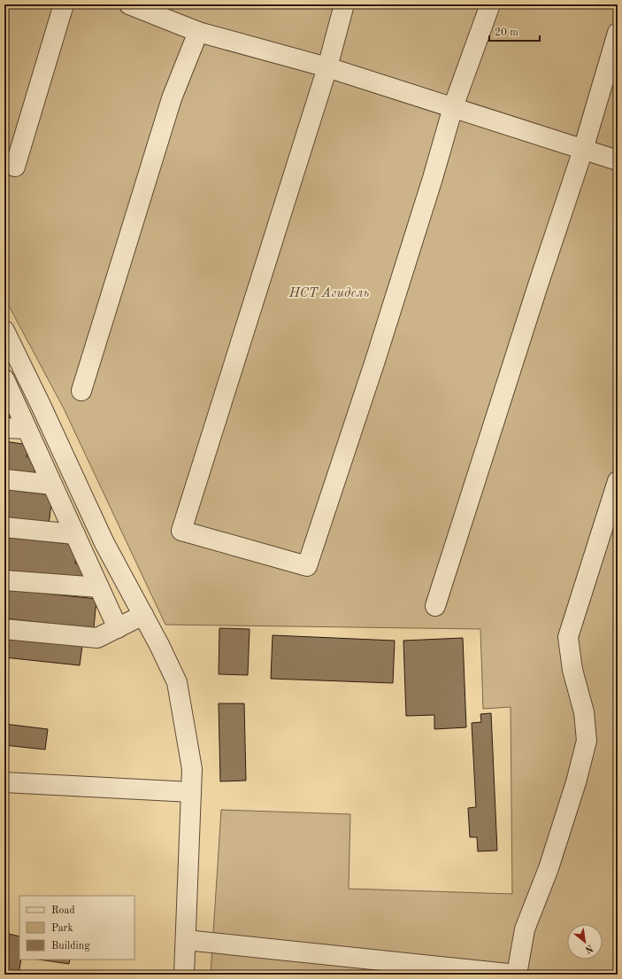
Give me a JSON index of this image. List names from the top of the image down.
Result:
{
  "parks": ["НСТ Агидель"],
  "legend": ["Road", "Park", "Building"],
  "scale_bar": "20 m",
  "north": "bottom right"
}
